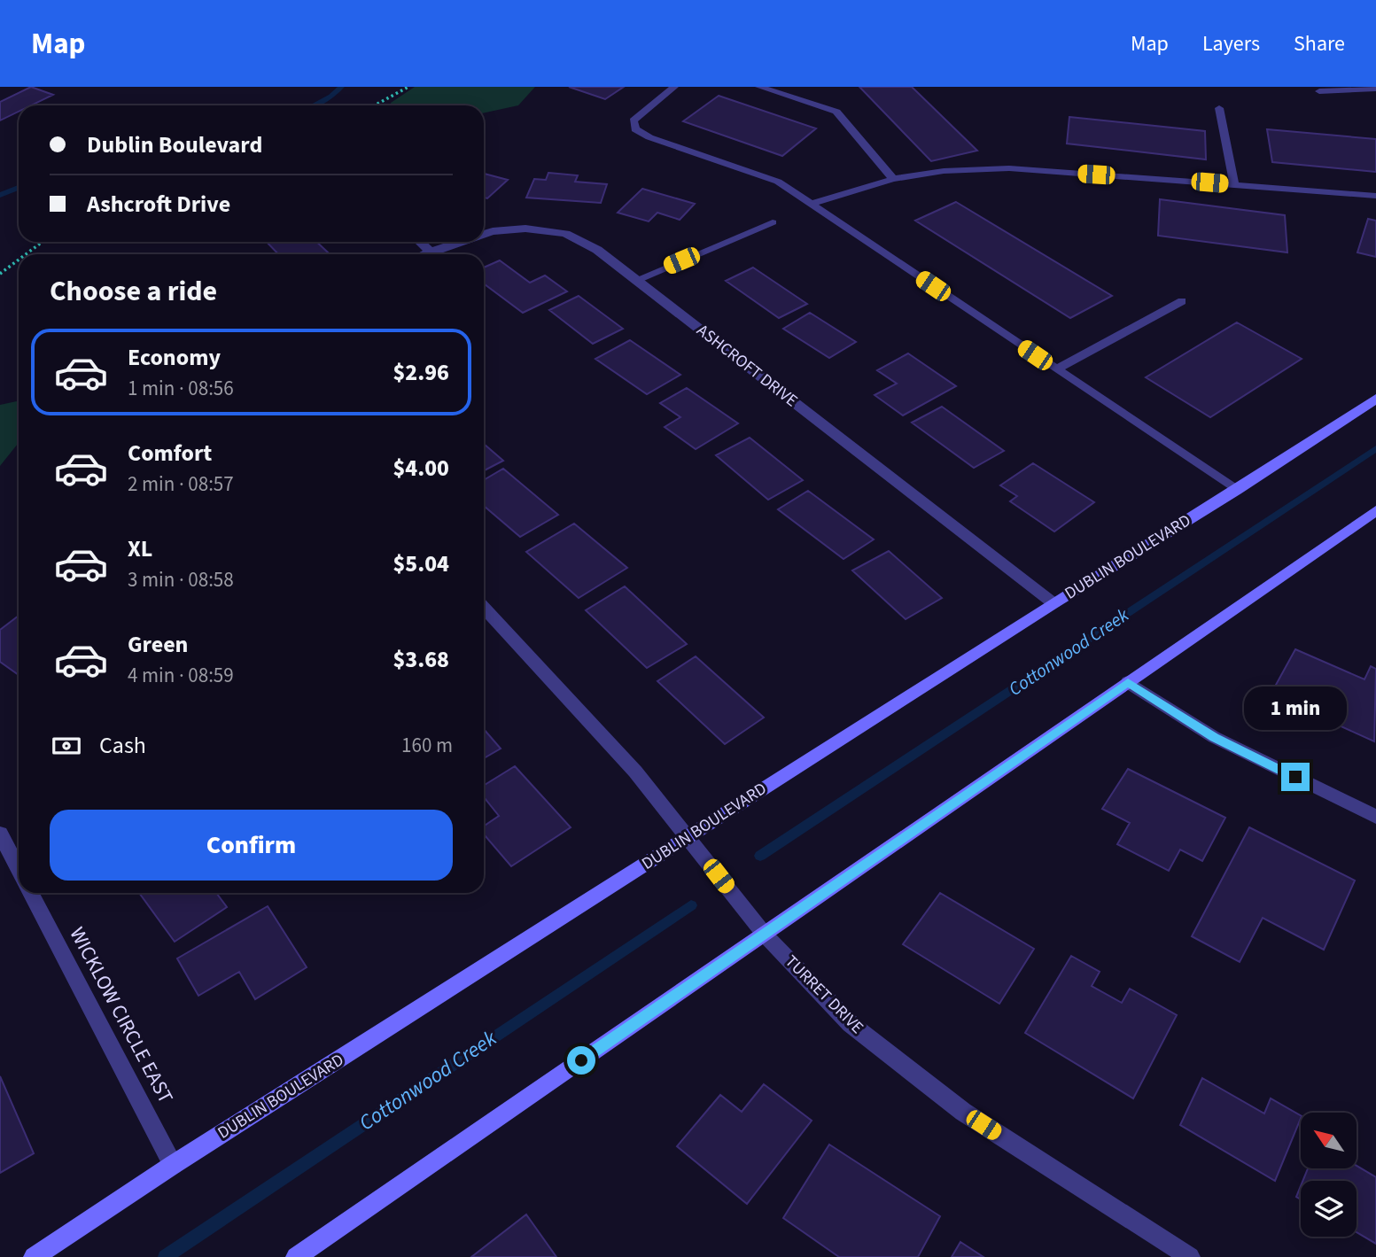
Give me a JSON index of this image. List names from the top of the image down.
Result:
{
  "streets": {
    "main road": ["DUBLIN BOULEVARD"],
    "street": ["ASHCROFT DRIVE", "TURRET DRIVE", "WICKLOW CIRCLE EAST"]
  },
  "crossings": [
    ["ASHCROFT DRIVE", "DUBLIN BOULEVARD"],
    ["DUBLIN BOULEVARD", "TURRET DRIVE"],
    ["DUBLIN BOULEVARD", "WICKLOW CIRCLE EAST"]
  ],
  "water": ["Cottonwood Creek"],
  "north": "top left",
  "page": {
    "header": "Map",
    "nav": ["Map", "Layers", "Share"],
    "banner": ["Dublin Boulevard", "Ashcroft Drive"],
    "heading": "Choose a ride",
    "list": [
      {
        "name": "Economy",
        "note": "1 min · 08:56",
        "value": "$2.96"
      },
      {
        "name": "Comfort",
        "note": "2 min · 08:57",
        "value": "$4.00"
      },
      {
        "name": "XL",
        "note": "3 min · 08:58",
        "value": "$5.04"
      },
      {
        "name": "Green",
        "note": "4 min · 08:59",
        "value": "$3.68"
      }
    ],
    "bubble": "1 min",
    "pay": ["Cash", "160 m"],
    "buttons": "Confirm"
  }
}
